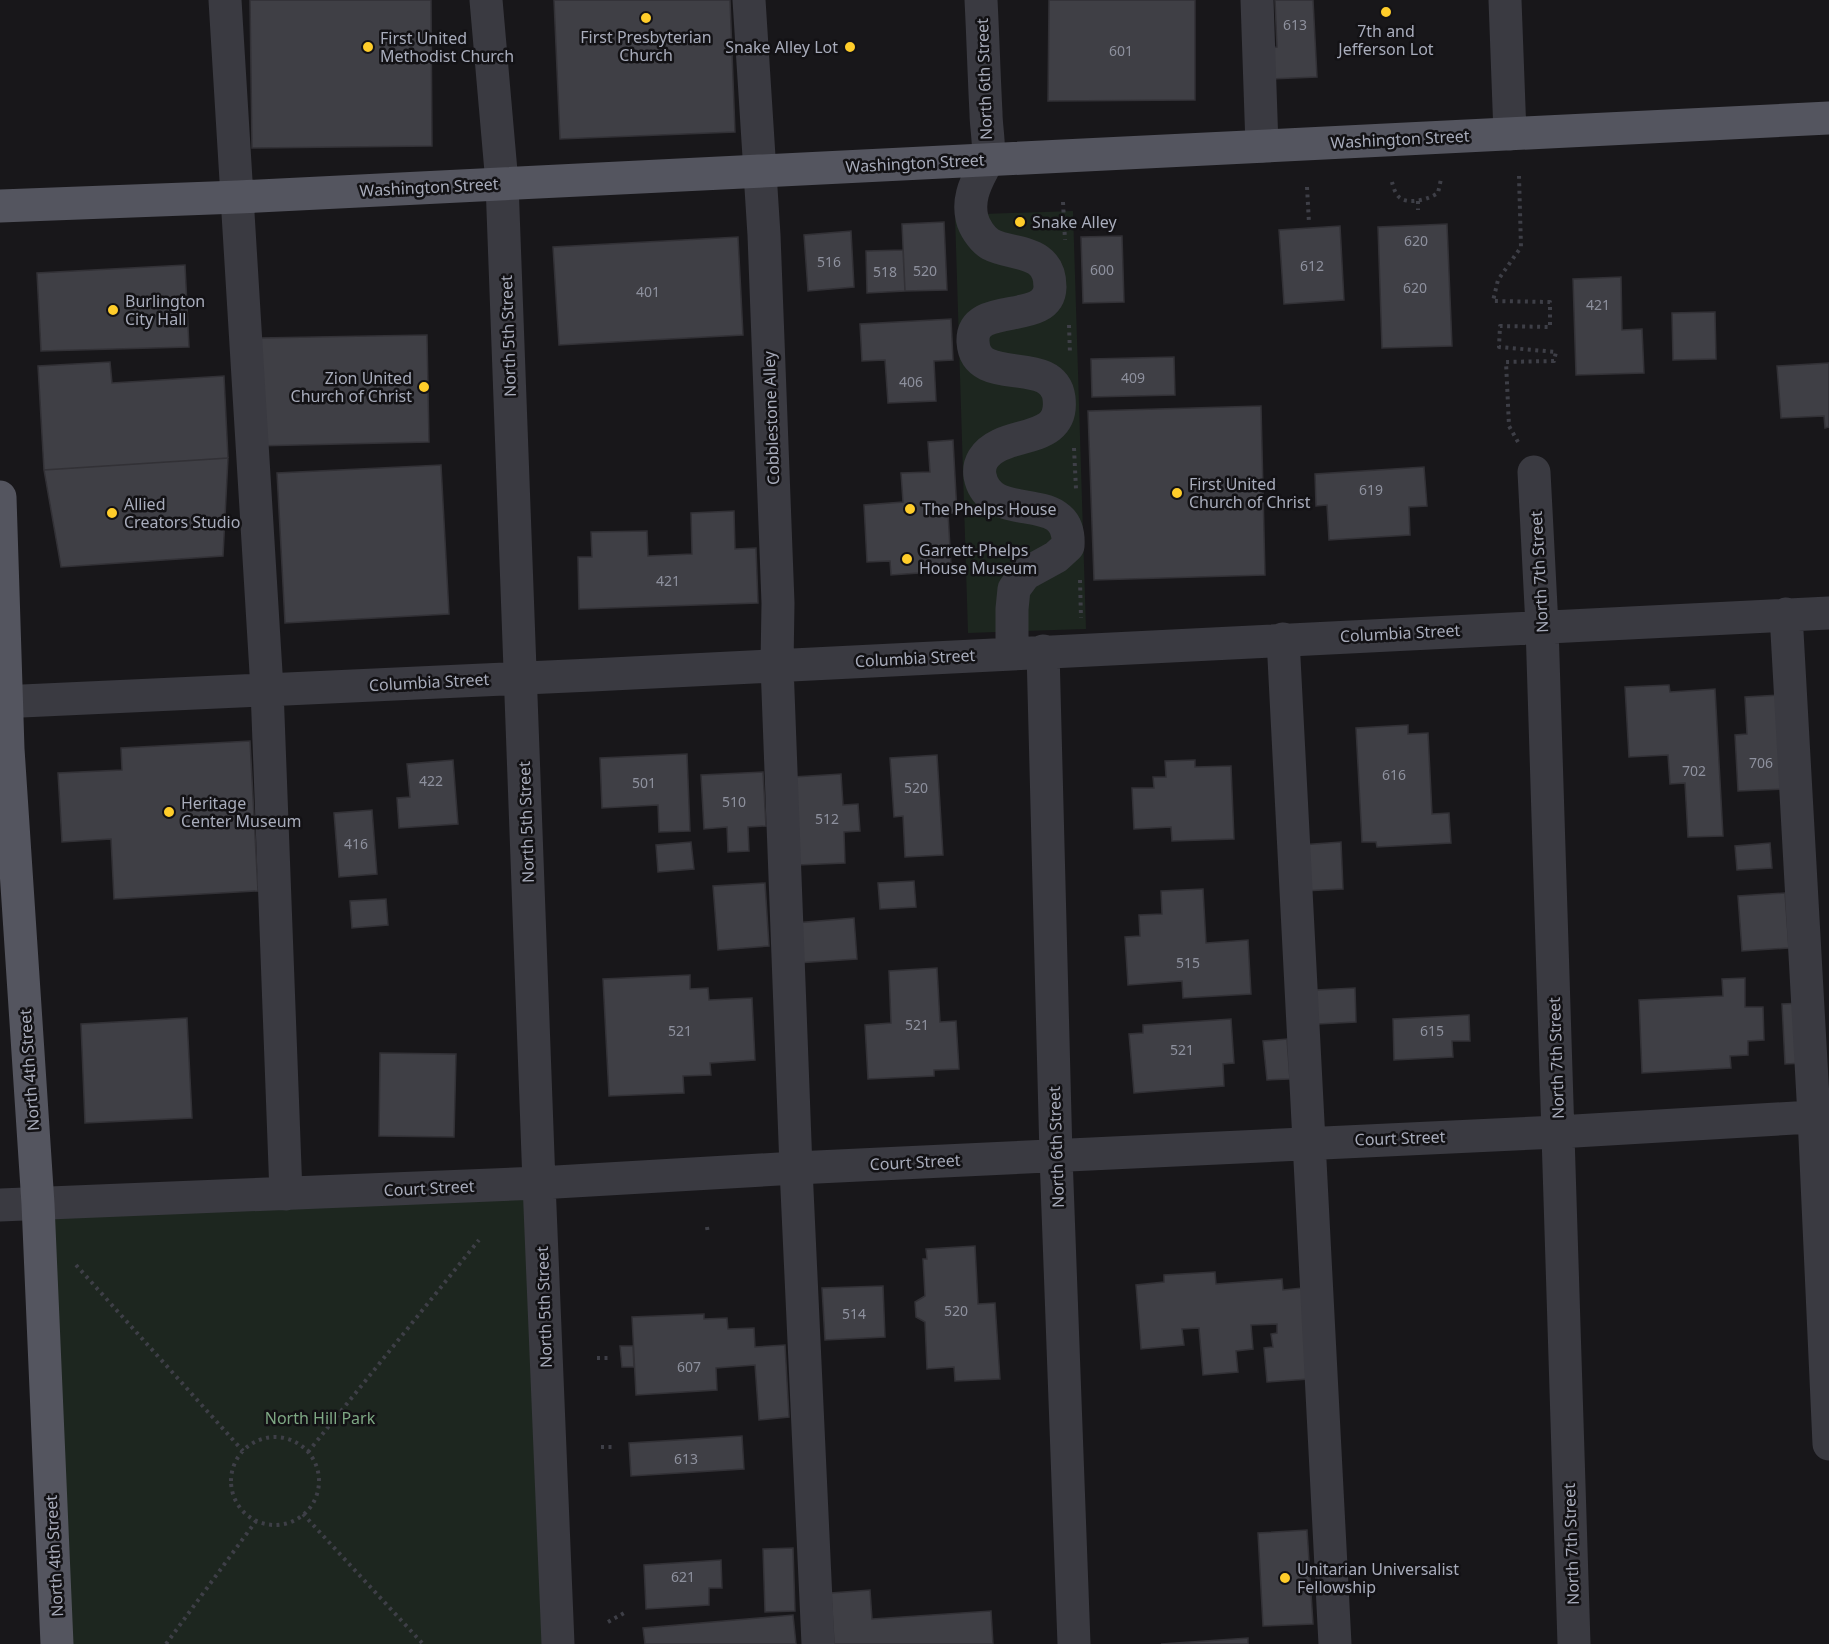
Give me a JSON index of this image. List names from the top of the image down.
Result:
{
  "streets": {
    "main road": ["Washington Street", "North 4th Street"],
    "street": [
      "North 6th Street",
      "North 5th Street",
      "Cobblestone Alley",
      "North 7th Street",
      "Columbia Street",
      "Court Street"
    ]
  },
  "crossings": [
    ["North 6th Street", "Washington Street"],
    ["North 6th Street", "Columbia Street"],
    ["North 6th Street", "Court Street"],
    ["Washington Street", "North 5th Street"],
    ["Washington Street", "Cobblestone Alley"],
    ["North 5th Street", "Columbia Street"],
    ["North 5th Street", "Court Street"],
    ["Cobblestone Alley", "Columbia Street"],
    ["Cobblestone Alley", "Court Street"],
    ["North 7th Street", "Columbia Street"],
    ["North 7th Street", "Court Street"],
    ["Columbia Street", "North 4th Street"],
    ["North 4th Street", "Court Street"]
  ],
  "parks": ["North Hill Park"],
  "places": [
    "7th and Jefferson Lot",
    "First Presbyterian Church",
    "First United Methodist Church",
    "Snake Alley Lot",
    "Snake Alley",
    "Burlington City Hall",
    "Zion United Church of Christ",
    "First United Church of Christ",
    "The Phelps House",
    "Allied Creators Studio",
    "Garrett-Phelps House Museum",
    "Heritage Center Museum",
    "Unitarian Universalist Fellowship"
  ],
  "house_numbers": [
    "613",
    "601",
    "620",
    "516",
    "612",
    "600",
    "520",
    "518",
    "620",
    "401",
    "421",
    "409",
    "406",
    "619",
    "421",
    "706",
    "702",
    "616",
    "422",
    "501",
    "520",
    "510",
    "512",
    "416",
    "515",
    "521",
    "521",
    "615",
    "521",
    "520",
    "514",
    "607",
    "613",
    "621"
  ]
}
